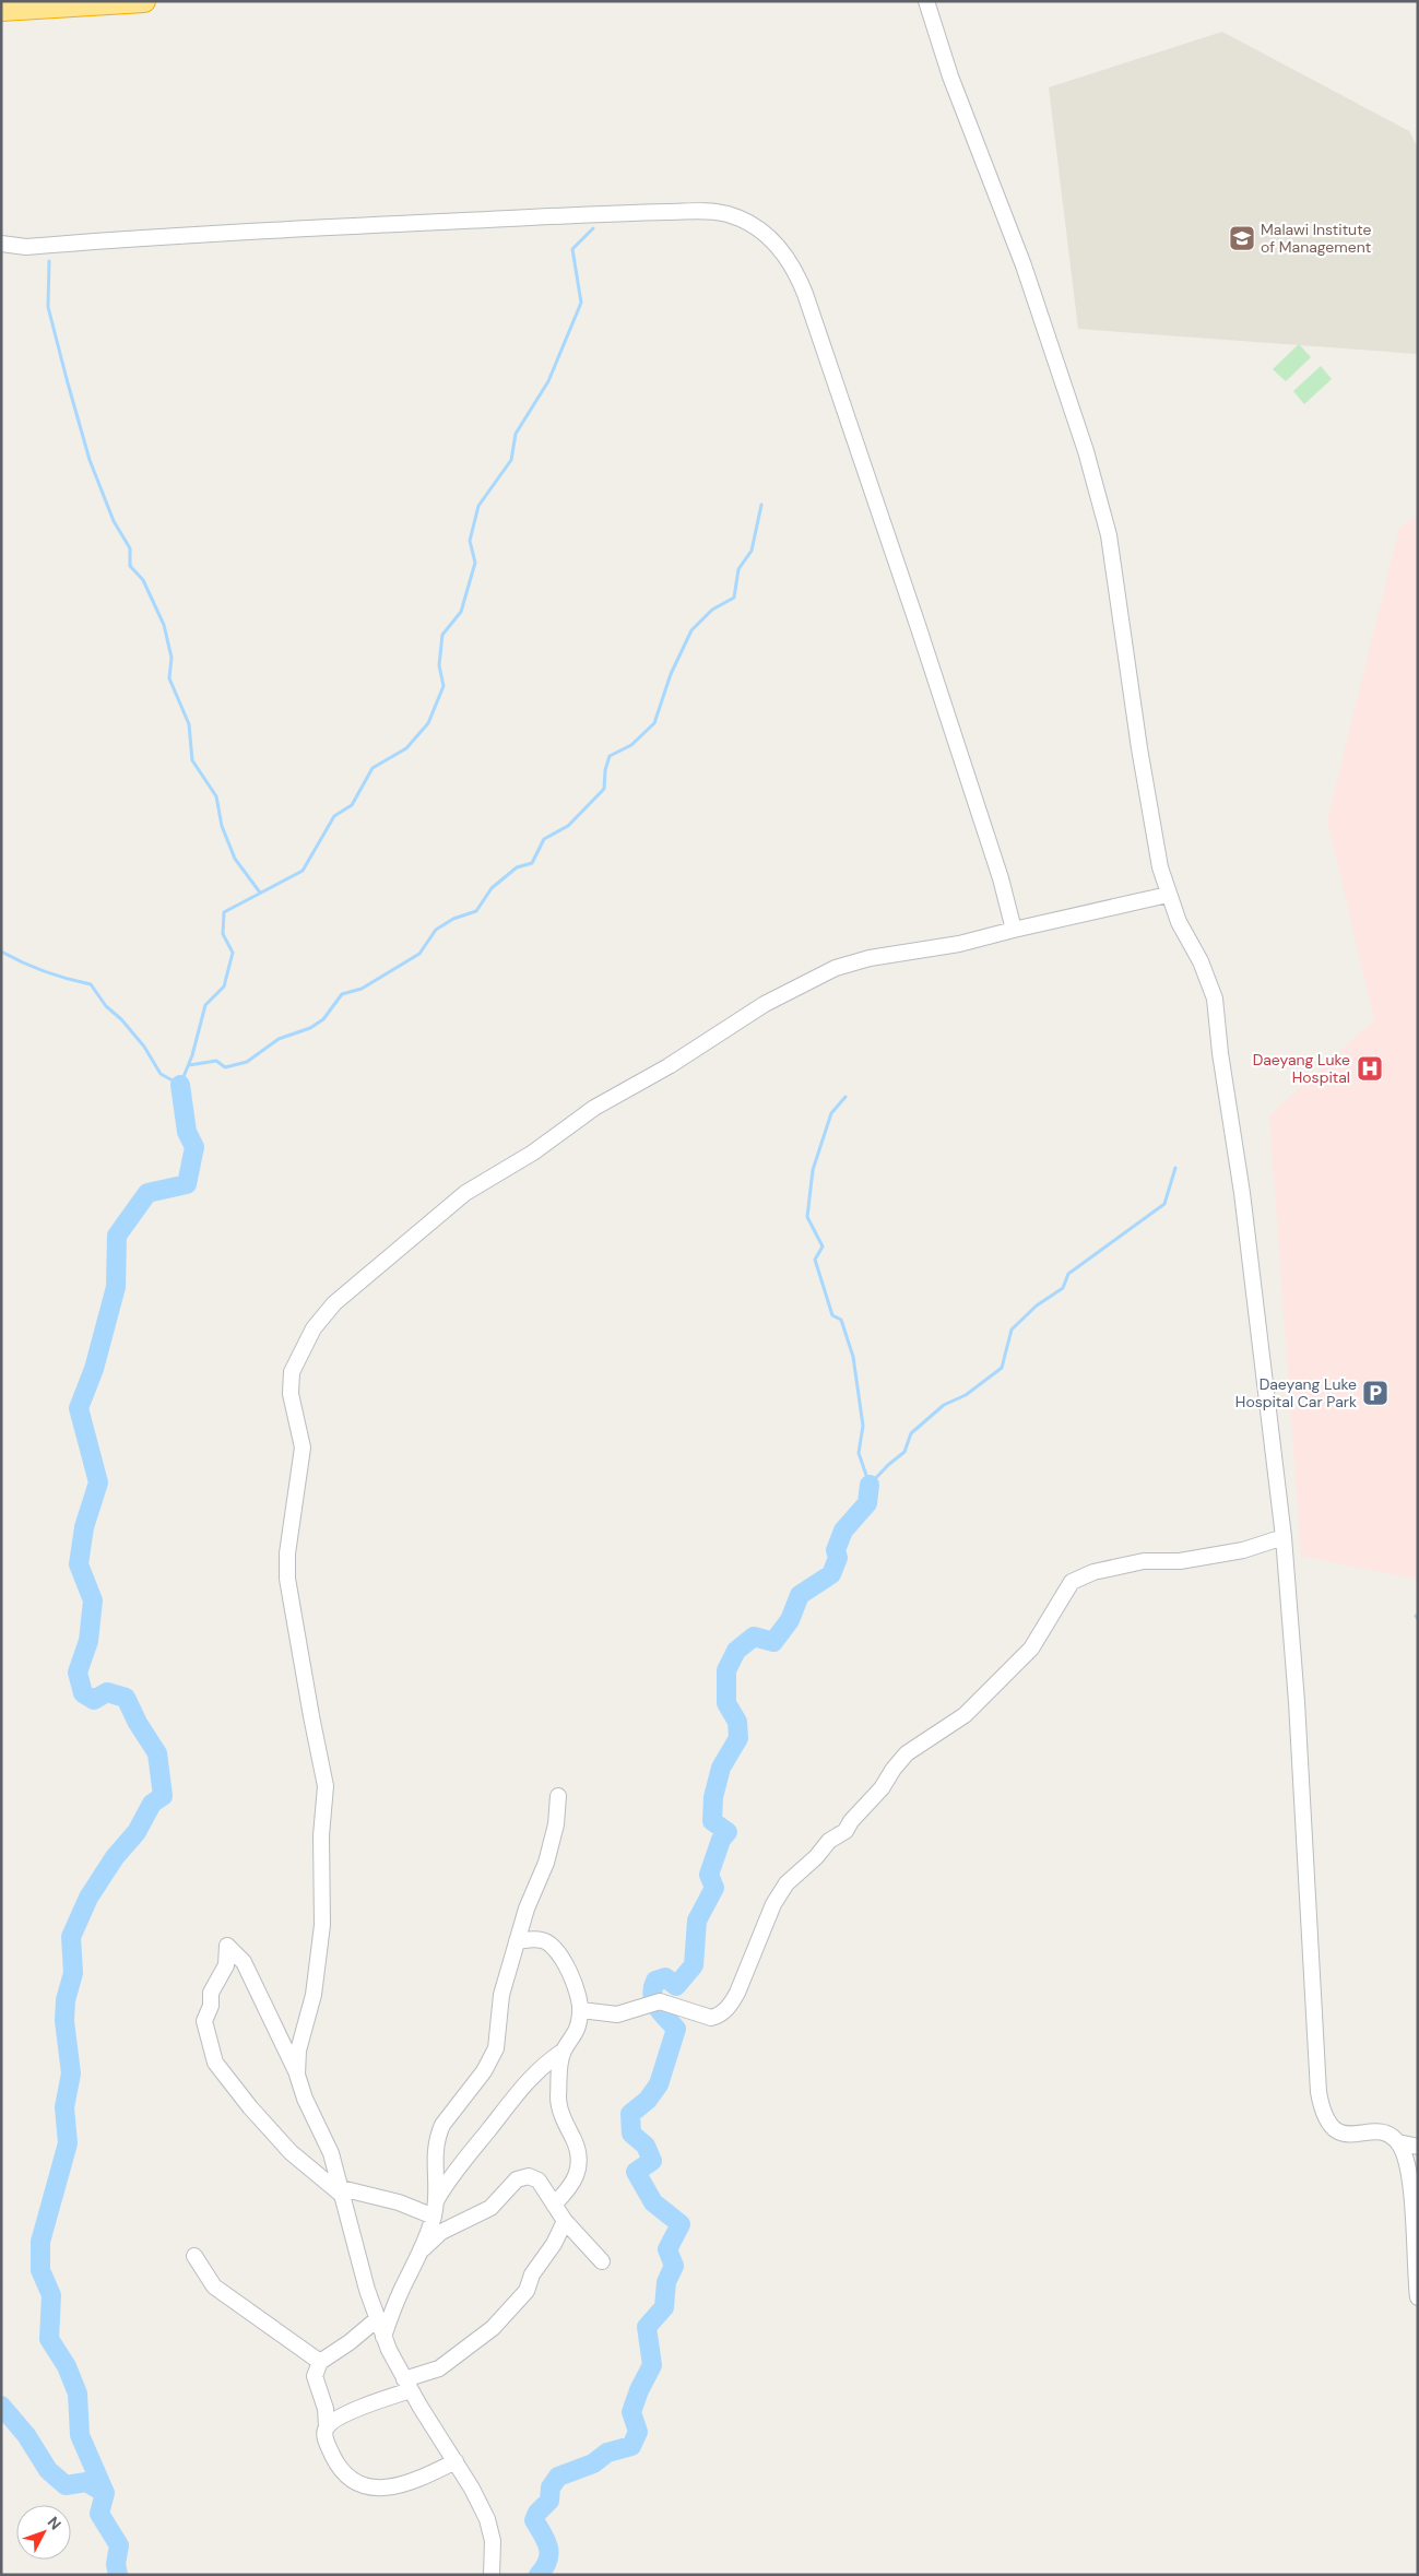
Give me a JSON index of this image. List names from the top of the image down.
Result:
{
  "places": {
    "school or university": ["Malawi Institute of Management"],
    "hospital": ["Daeyang Luke Hospital"],
    "parking": ["Daeyang Luke Hospital Car Park"]
  },
  "north": "top right"
}
